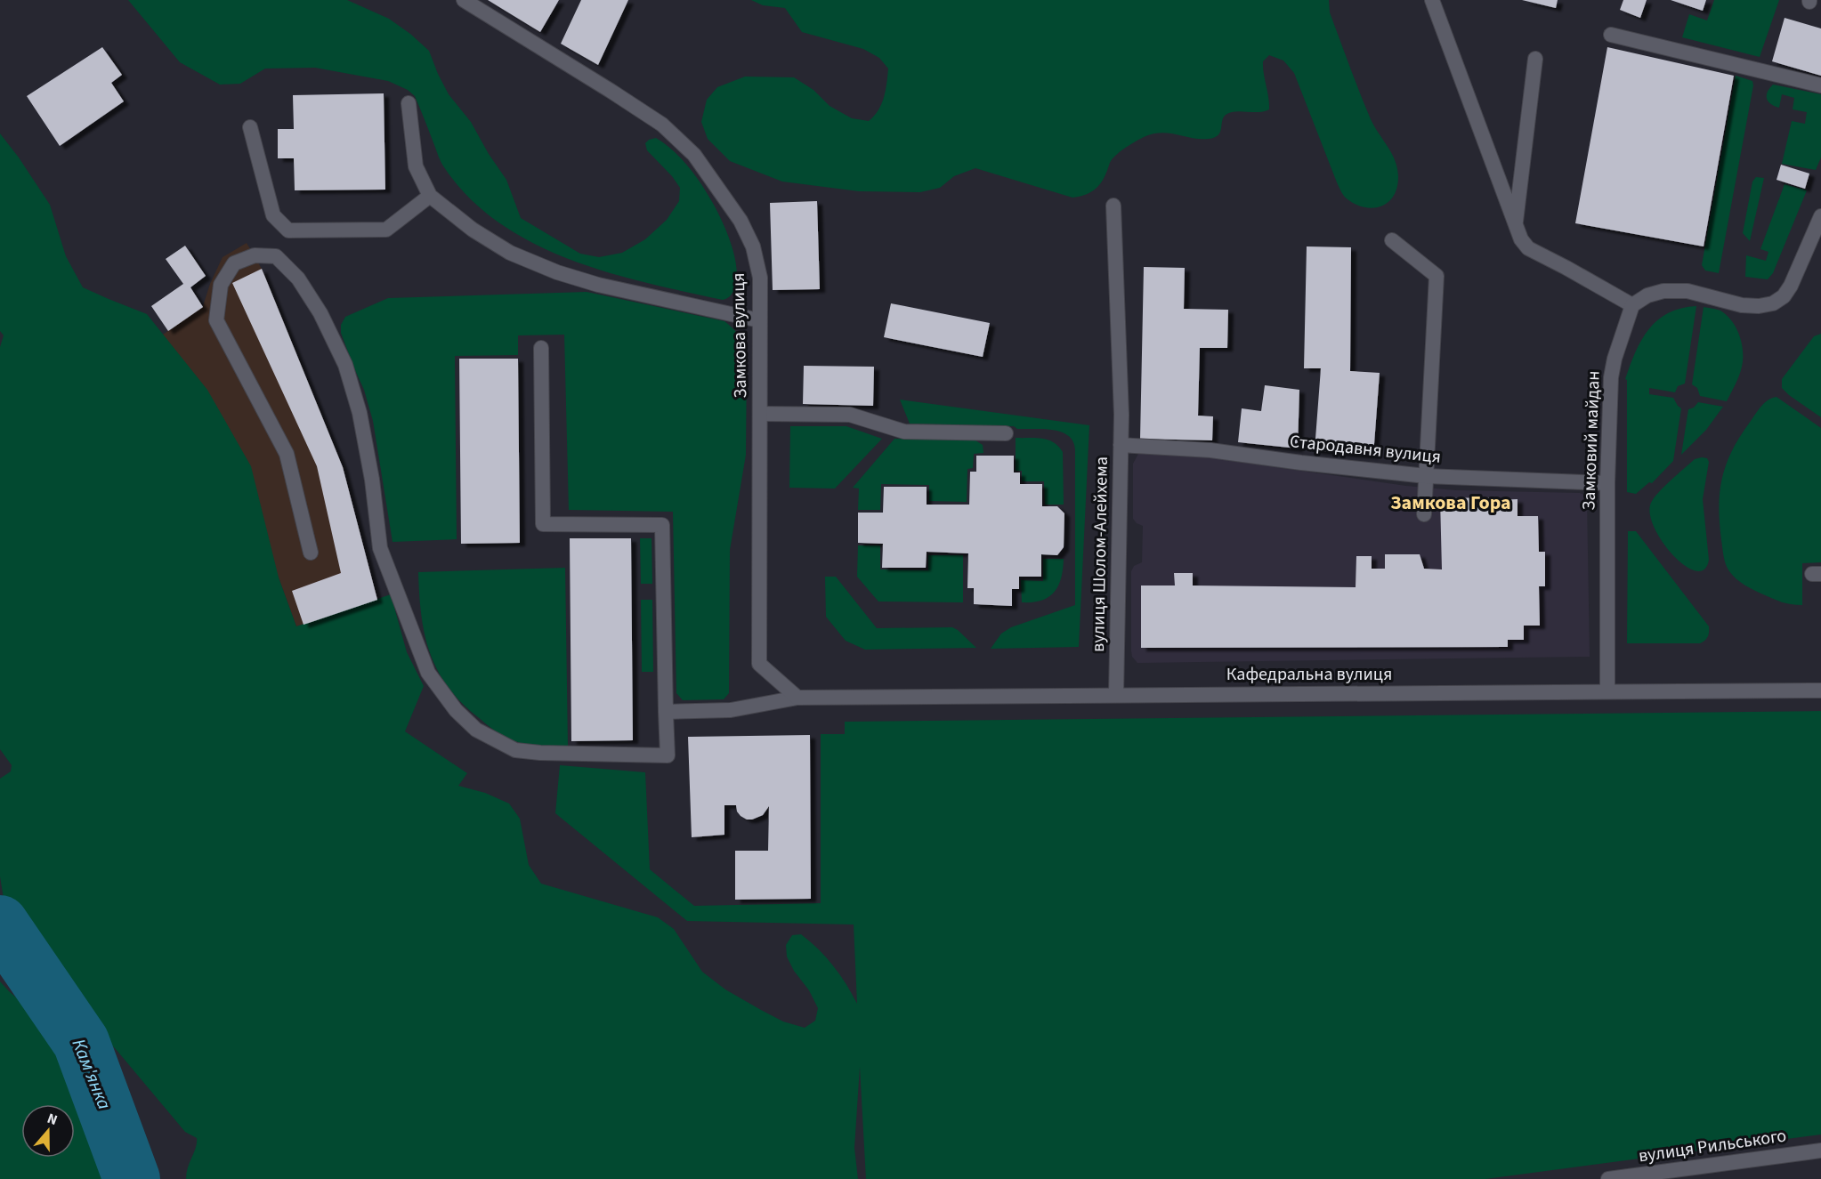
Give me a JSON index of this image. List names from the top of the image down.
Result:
{
  "streets": {
    "street": [
      "Замкова вулиця",
      "Замковий майдан",
      "Стародавня вулиця",
      "вулиця Шолом-Алейхема",
      "Кафедральна вулиця",
      "вулиця Рильського"
    ]
  },
  "crossings": [
    ["Замкова вулиця", "Кафедральна вулиця"],
    ["Замковий майдан", "Стародавня вулиця"],
    ["Замковий майдан", "Кафедральна вулиця"],
    ["Стародавня вулиця", "вулиця Шолом-Алейхема"],
    ["вулиця Шолом-Алейхема", "Кафедральна вулиця"]
  ],
  "districts": ["Замкова Гора"],
  "water": ["Кам'янка"],
  "north": "top"
}
